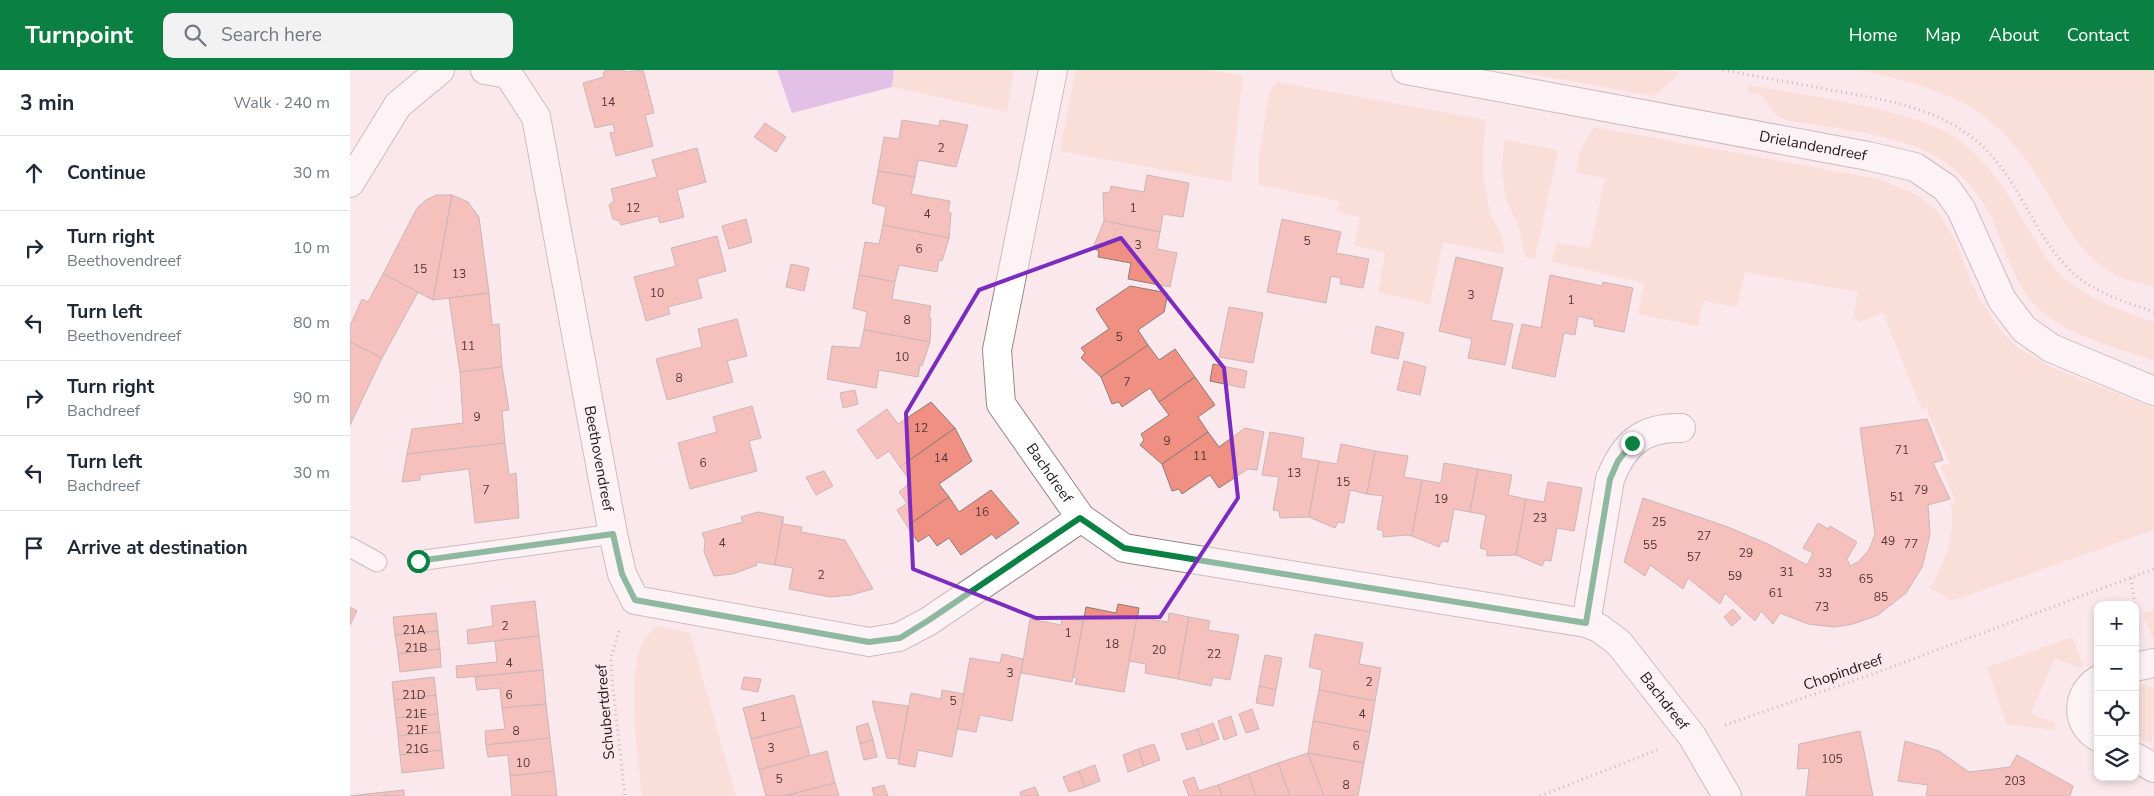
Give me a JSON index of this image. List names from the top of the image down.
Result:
{
  "streets": {
    "street": ["Drielandendreef", "Beethovendreef", "Bachdreef"],
    "path": ["Chopindreef", "Schubertdreef"]
  },
  "crossings": [
    ["Beethovendreef", "Schubertdreef"],
    ["Bachdreef", "Chopindreef"]
  ],
  "house_numbers": [
    "14",
    "2",
    "12",
    "1",
    "4",
    "5",
    "3",
    "6",
    "15",
    "13",
    "10",
    "3",
    "1",
    "8",
    "5",
    "11",
    "10",
    "8",
    "7",
    "9",
    "12",
    "9",
    "71",
    "11",
    "14",
    "6",
    "13",
    "15",
    "7",
    "79",
    "51",
    "19",
    "16",
    "23",
    "25",
    "27",
    "49",
    "4",
    "77",
    "55",
    "29",
    "57",
    "31",
    "33",
    "2",
    "59",
    "65",
    "61",
    "85",
    "73",
    "2",
    "21A",
    "1",
    "18",
    "21B",
    "20",
    "22",
    "4",
    "3",
    "2",
    "21D",
    "6",
    "5",
    "21E",
    "4",
    "1",
    "21F",
    "8",
    "6",
    "3",
    "21G",
    "105",
    "10",
    "5",
    "203",
    "8"
  ],
  "page": {
    "header": "Turnpoint",
    "search": "Search here",
    "nav": [
      "Home",
      "Map",
      "About",
      "Contact"
    ],
    "heading": ["3 min", "Walk · 240 m"],
    "list": [
      ["Continue", "30 m"],
      ["Turn right", "Beethovendreef", "10 m"],
      ["Turn left", "Beethovendreef", "80 m"],
      ["Turn right", "Bachdreef", "90 m"],
      ["Turn left", "Bachdreef", "30 m"],
      "Arrive at destination"
    ],
    "map_buttons": ["+", "−"]
  }
}
